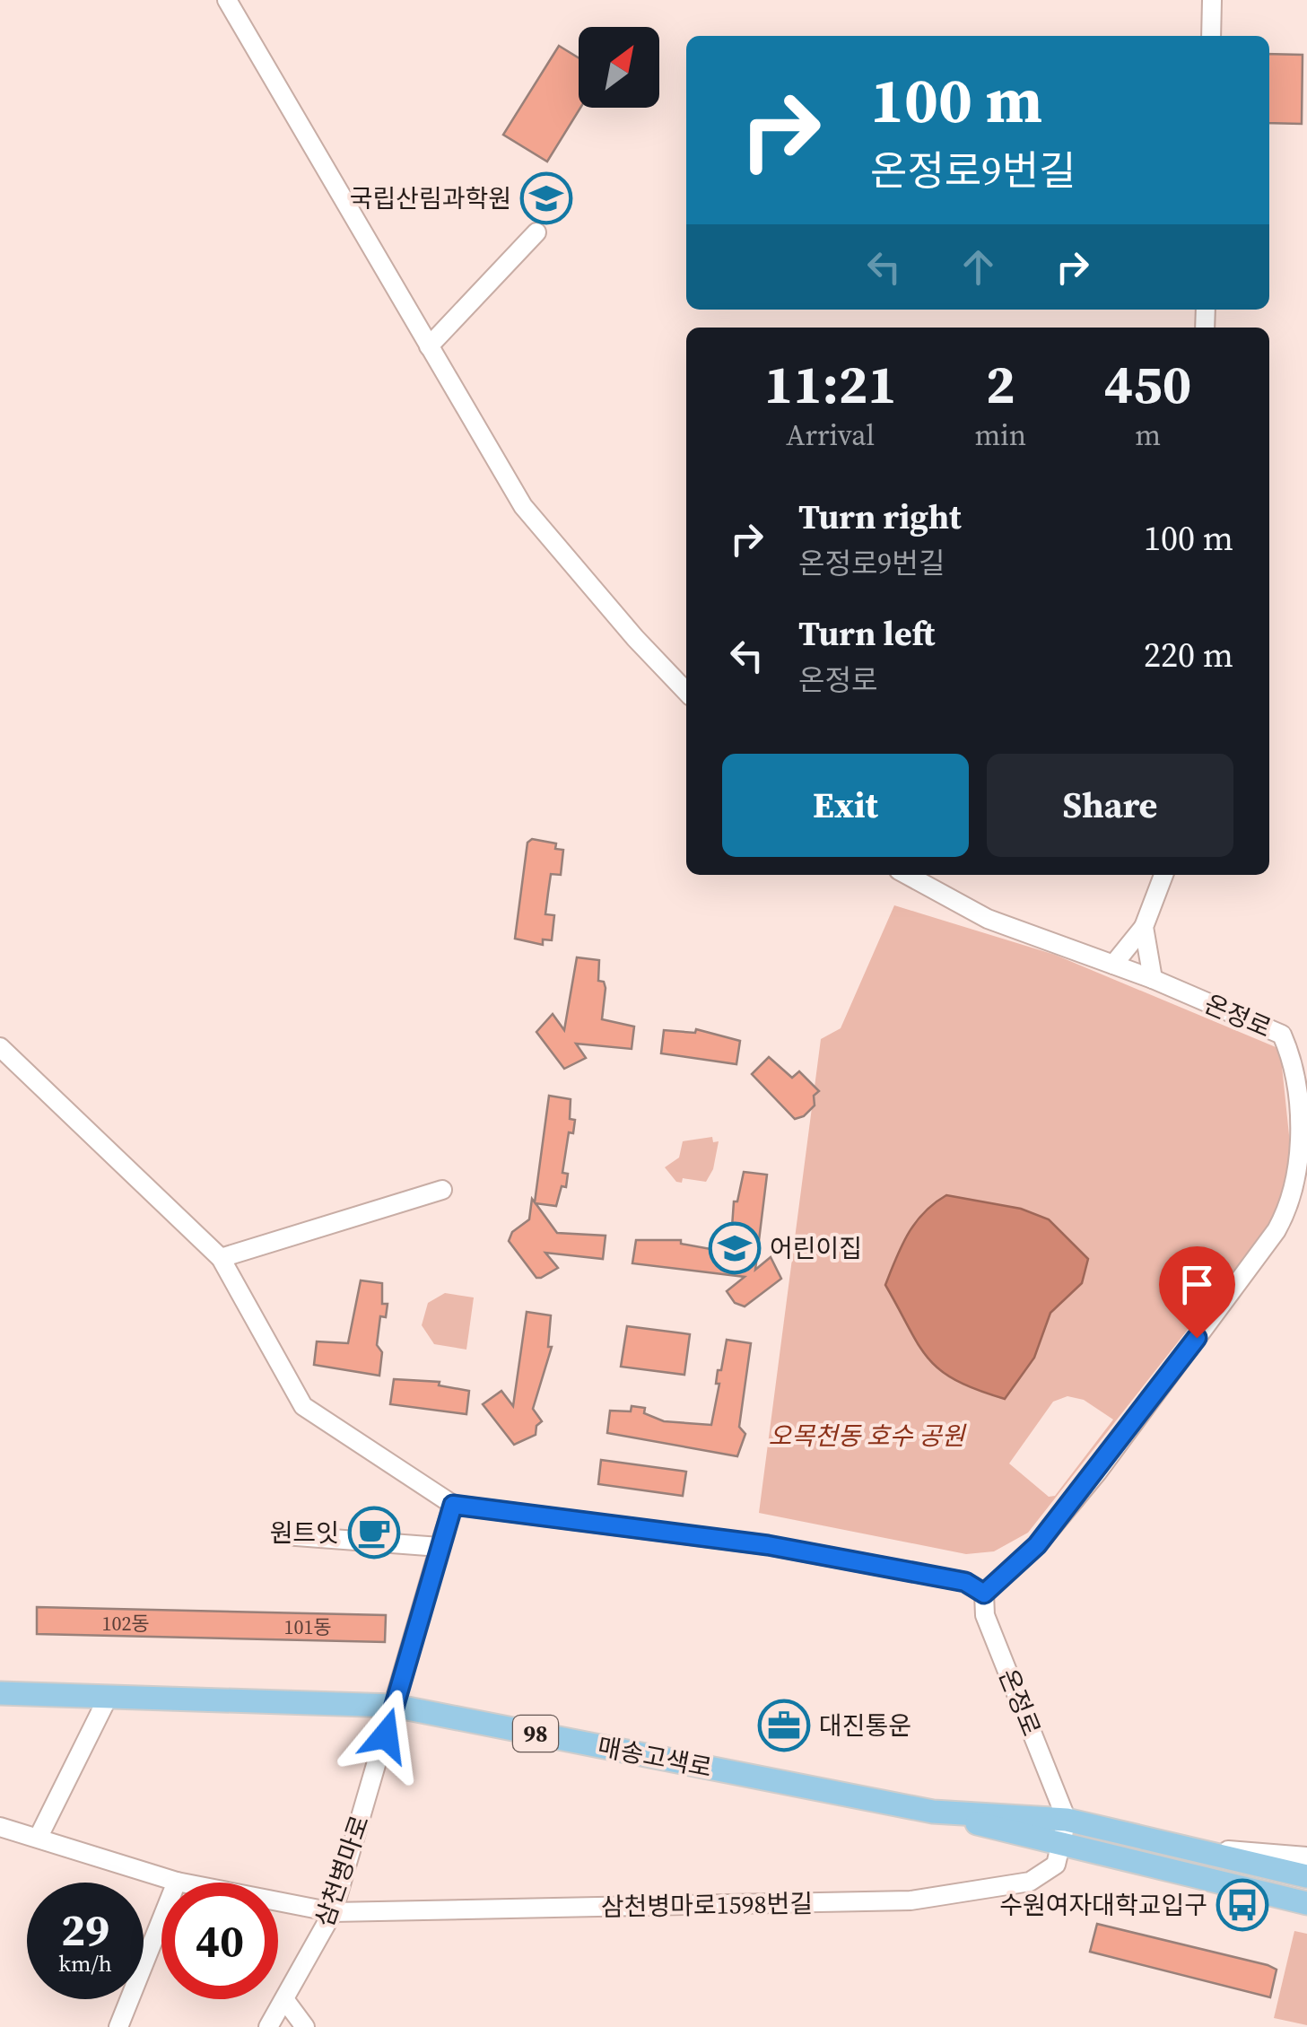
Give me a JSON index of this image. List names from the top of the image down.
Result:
{
  "streets": {
    "main road": ["98", "매송고색로"],
    "street": ["온정로", "삼천병마로", "삼천병마로1598번길"]
  },
  "crossings": [
    ["온정로", "매송고색로"],
    ["매송고색로", "삼천병마로"],
    ["매송고색로", "삼천병마로1598번길"],
    ["삼천병마로", "삼천병마로1598번길"]
  ],
  "parks": ["오목천동 호수 공원"],
  "places": {
    "school or university": ["국립산림과학원", "어린이집"],
    "cafe": ["원트잇"],
    "office": ["대진통운"],
    "bus stop": ["수원여자대학교입구"]
  },
  "house_numbers": ["102동", "101동"],
  "north": "top right",
  "page": {
    "turn": ["100 m", "온정로9번길"],
    "eta": [
      "11:21",
      "Arrival",
      "2",
      "min",
      "450",
      "m"
    ],
    "list": [
      {
        "name": "Turn right",
        "note": "온정로9번길",
        "value": "100 m"
      },
      {
        "name": "Turn left",
        "note": "온정로",
        "value": "220 m"
      }
    ],
    "buttons": ["Exit", "Share"],
    "speed": "29 km/h",
    "limit": "40"
  }
}
